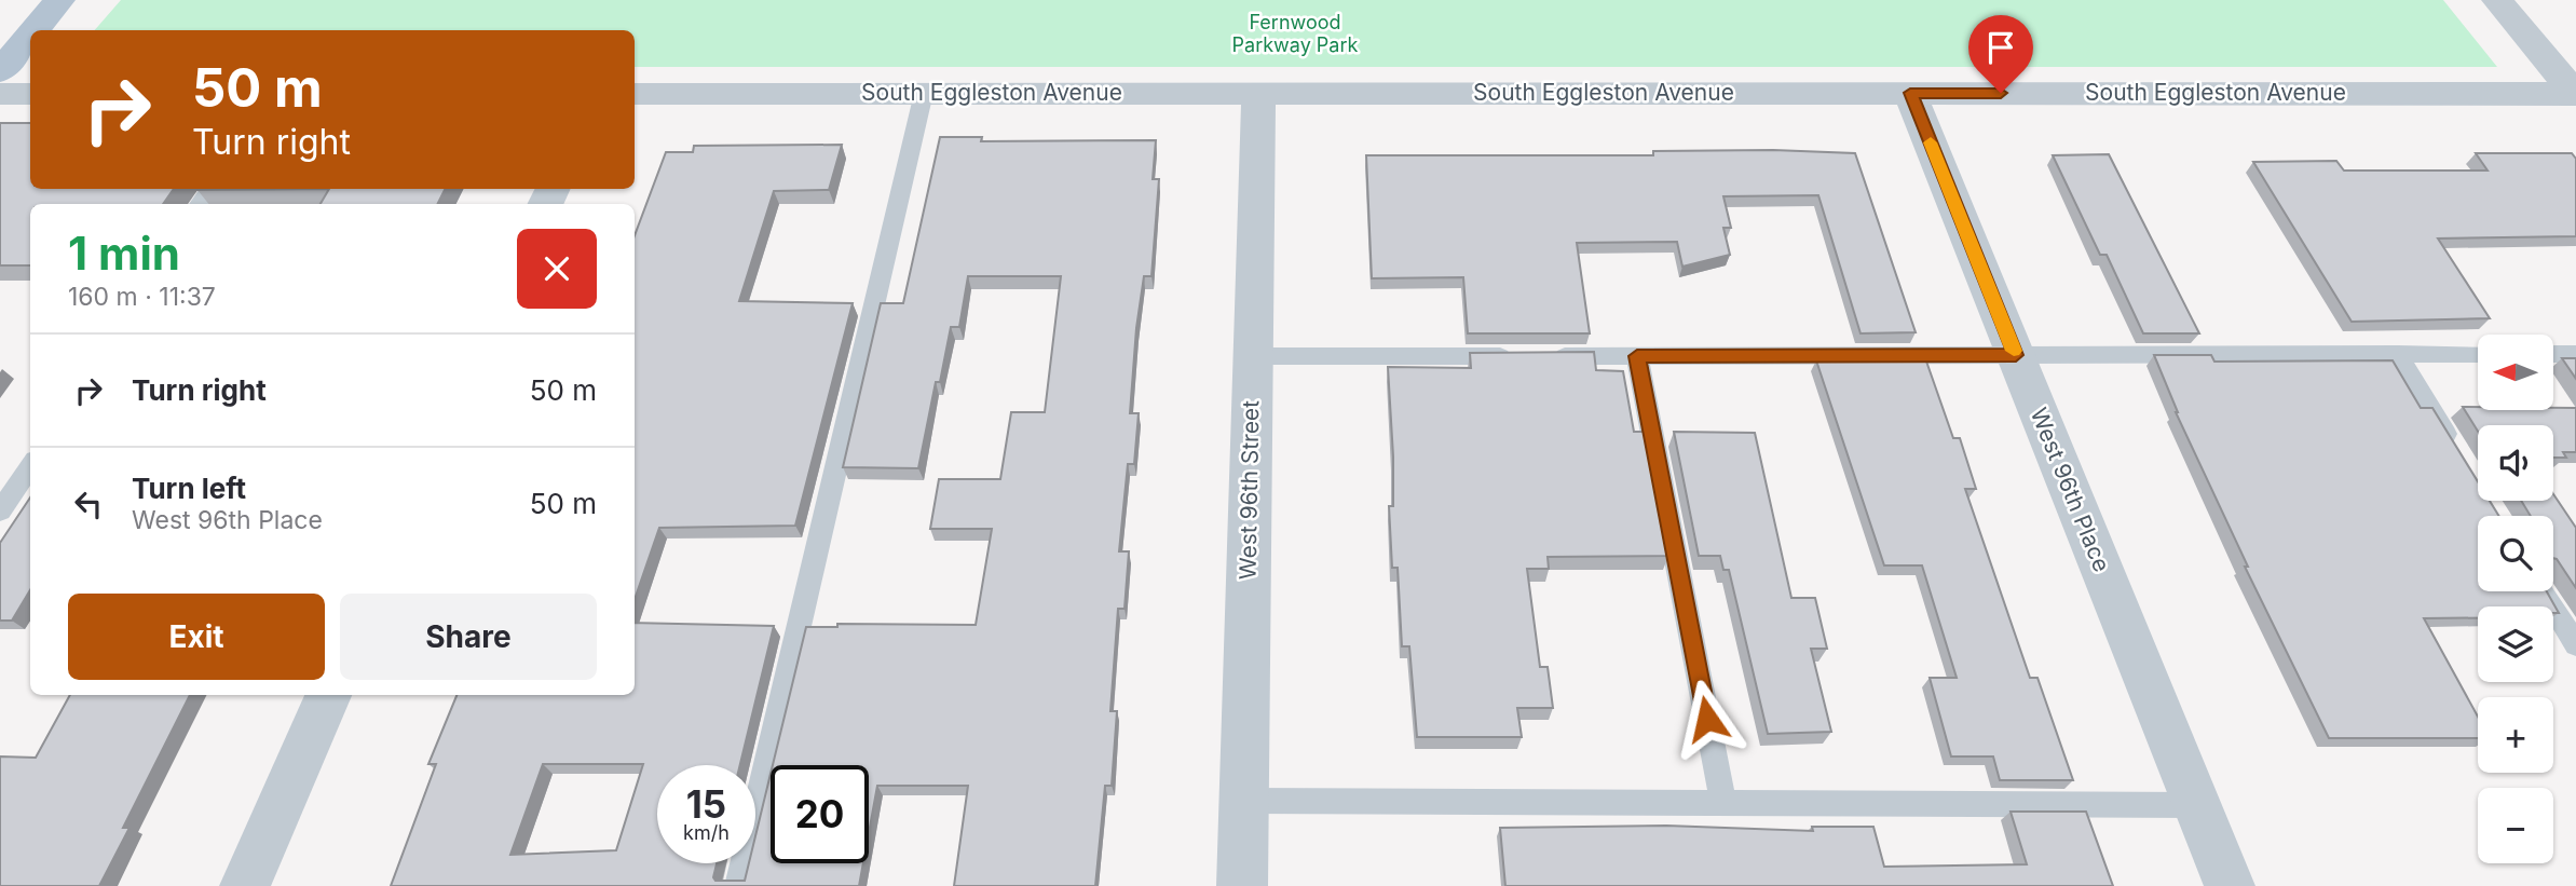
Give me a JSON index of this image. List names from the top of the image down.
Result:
{
  "streets": {
    "street": ["South Eggleston Avenue", "West 96th Street", "West 96th Place"]
  },
  "crossings": [
    ["South Eggleston Avenue", "West 96th Street"],
    ["South Eggleston Avenue", "West 96th Place"]
  ],
  "parks": ["Fernwood Parkway Park"],
  "north": "left",
  "page": {
    "turn": ["50 m", "Turn right"],
    "heading": ["1 min", "160 m · 11:37"],
    "list": [
      {
        "name": "Turn right",
        "value": "50 m"
      },
      {
        "name": "Turn left",
        "note": "West 96th Place",
        "value": "50 m"
      }
    ],
    "map_buttons": ["+", "−"],
    "buttons": ["Exit", "Share"],
    "speed": "15 km/h",
    "limit": "20"
  }
}
